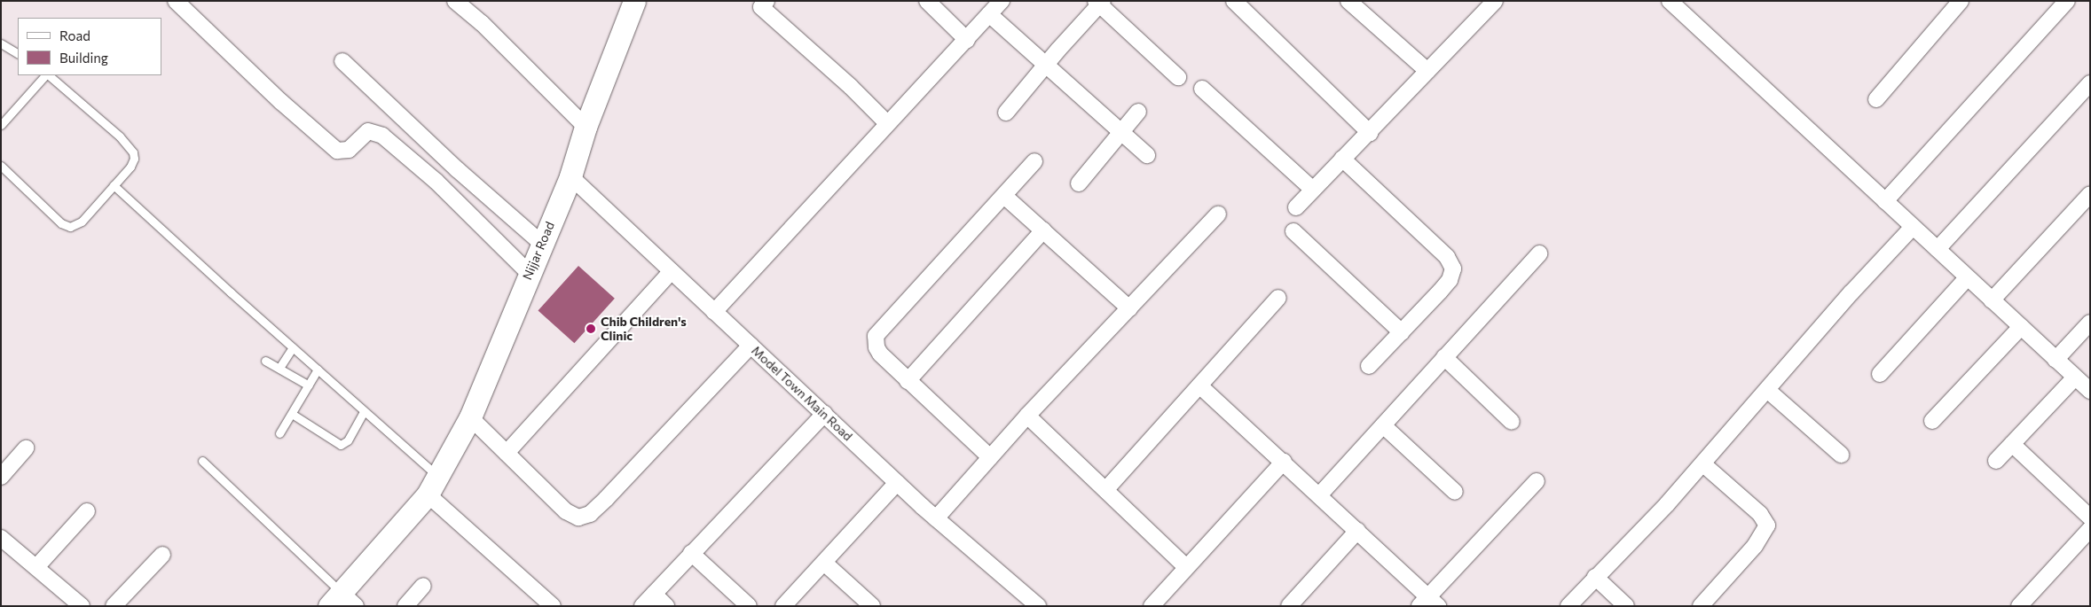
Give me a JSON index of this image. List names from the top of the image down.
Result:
{
  "streets": {
    "street": ["Nijjar Road", "Model Town Main Road"]
  },
  "crossings": [
    ["Nijjar Road", "Model Town Main Road"]
  ],
  "places": ["Chib Children's Clinic"],
  "legend": ["Road", "Building"]
}
